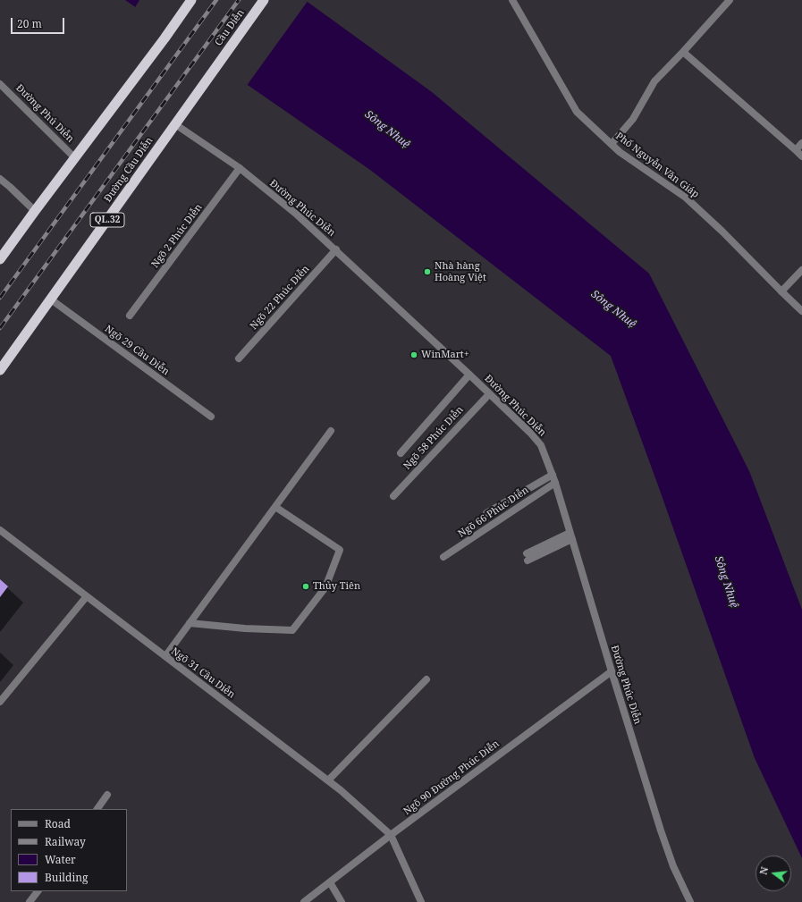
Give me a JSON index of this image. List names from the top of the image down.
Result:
{
  "streets": {
    "highway": ["Cầu Diễn", "Đường Cầu Diễn", "QL.32"],
    "street": [
      "Đường Phú Diễn",
      "Phố Nguyễn Văn Giáp",
      "Đường Phúc Diễn",
      "Ngõ 2 Phúc Diễn",
      "Ngõ 22 Phúc Diễn",
      "Ngõ 29 Cầu Diễn",
      "Ngõ 58 Phúc Diễn",
      "Ngõ 66 Phúc Diễn",
      "Ngõ 31 Cầu Diễn",
      "Ngõ 90 Đường Phúc Diễn"
    ]
  },
  "crossings": [
    ["Cầu Diễn", "Đường Cầu Diễn"],
    ["Đường Cầu Diễn", "Đường Phúc Diễn"],
    ["Đường Cầu Diễn", "Ngõ 29 Cầu Diễn"],
    ["Đường Phúc Diễn", "Ngõ 2 Phúc Diễn"],
    ["Đường Phúc Diễn", "Ngõ 22 Phúc Diễn"],
    ["Đường Phúc Diễn", "Ngõ 58 Phúc Diễn"],
    ["Đường Phúc Diễn", "Ngõ 66 Phúc Diễn"],
    ["Đường Phúc Diễn", "Ngõ 90 Đường Phúc Diễn"],
    ["Ngõ 31 Cầu Diễn", "Ngõ 90 Đường Phúc Diễn"]
  ],
  "water": ["Sông Nhuệ"],
  "places": ["Nhà hàng Hoàng Việt", "WinMart+", "Thủy Tiên"],
  "legend": [
    "Road",
    "Railway",
    "Water",
    "Building"
  ],
  "scale_bar": "20 m",
  "north": "left"
}
